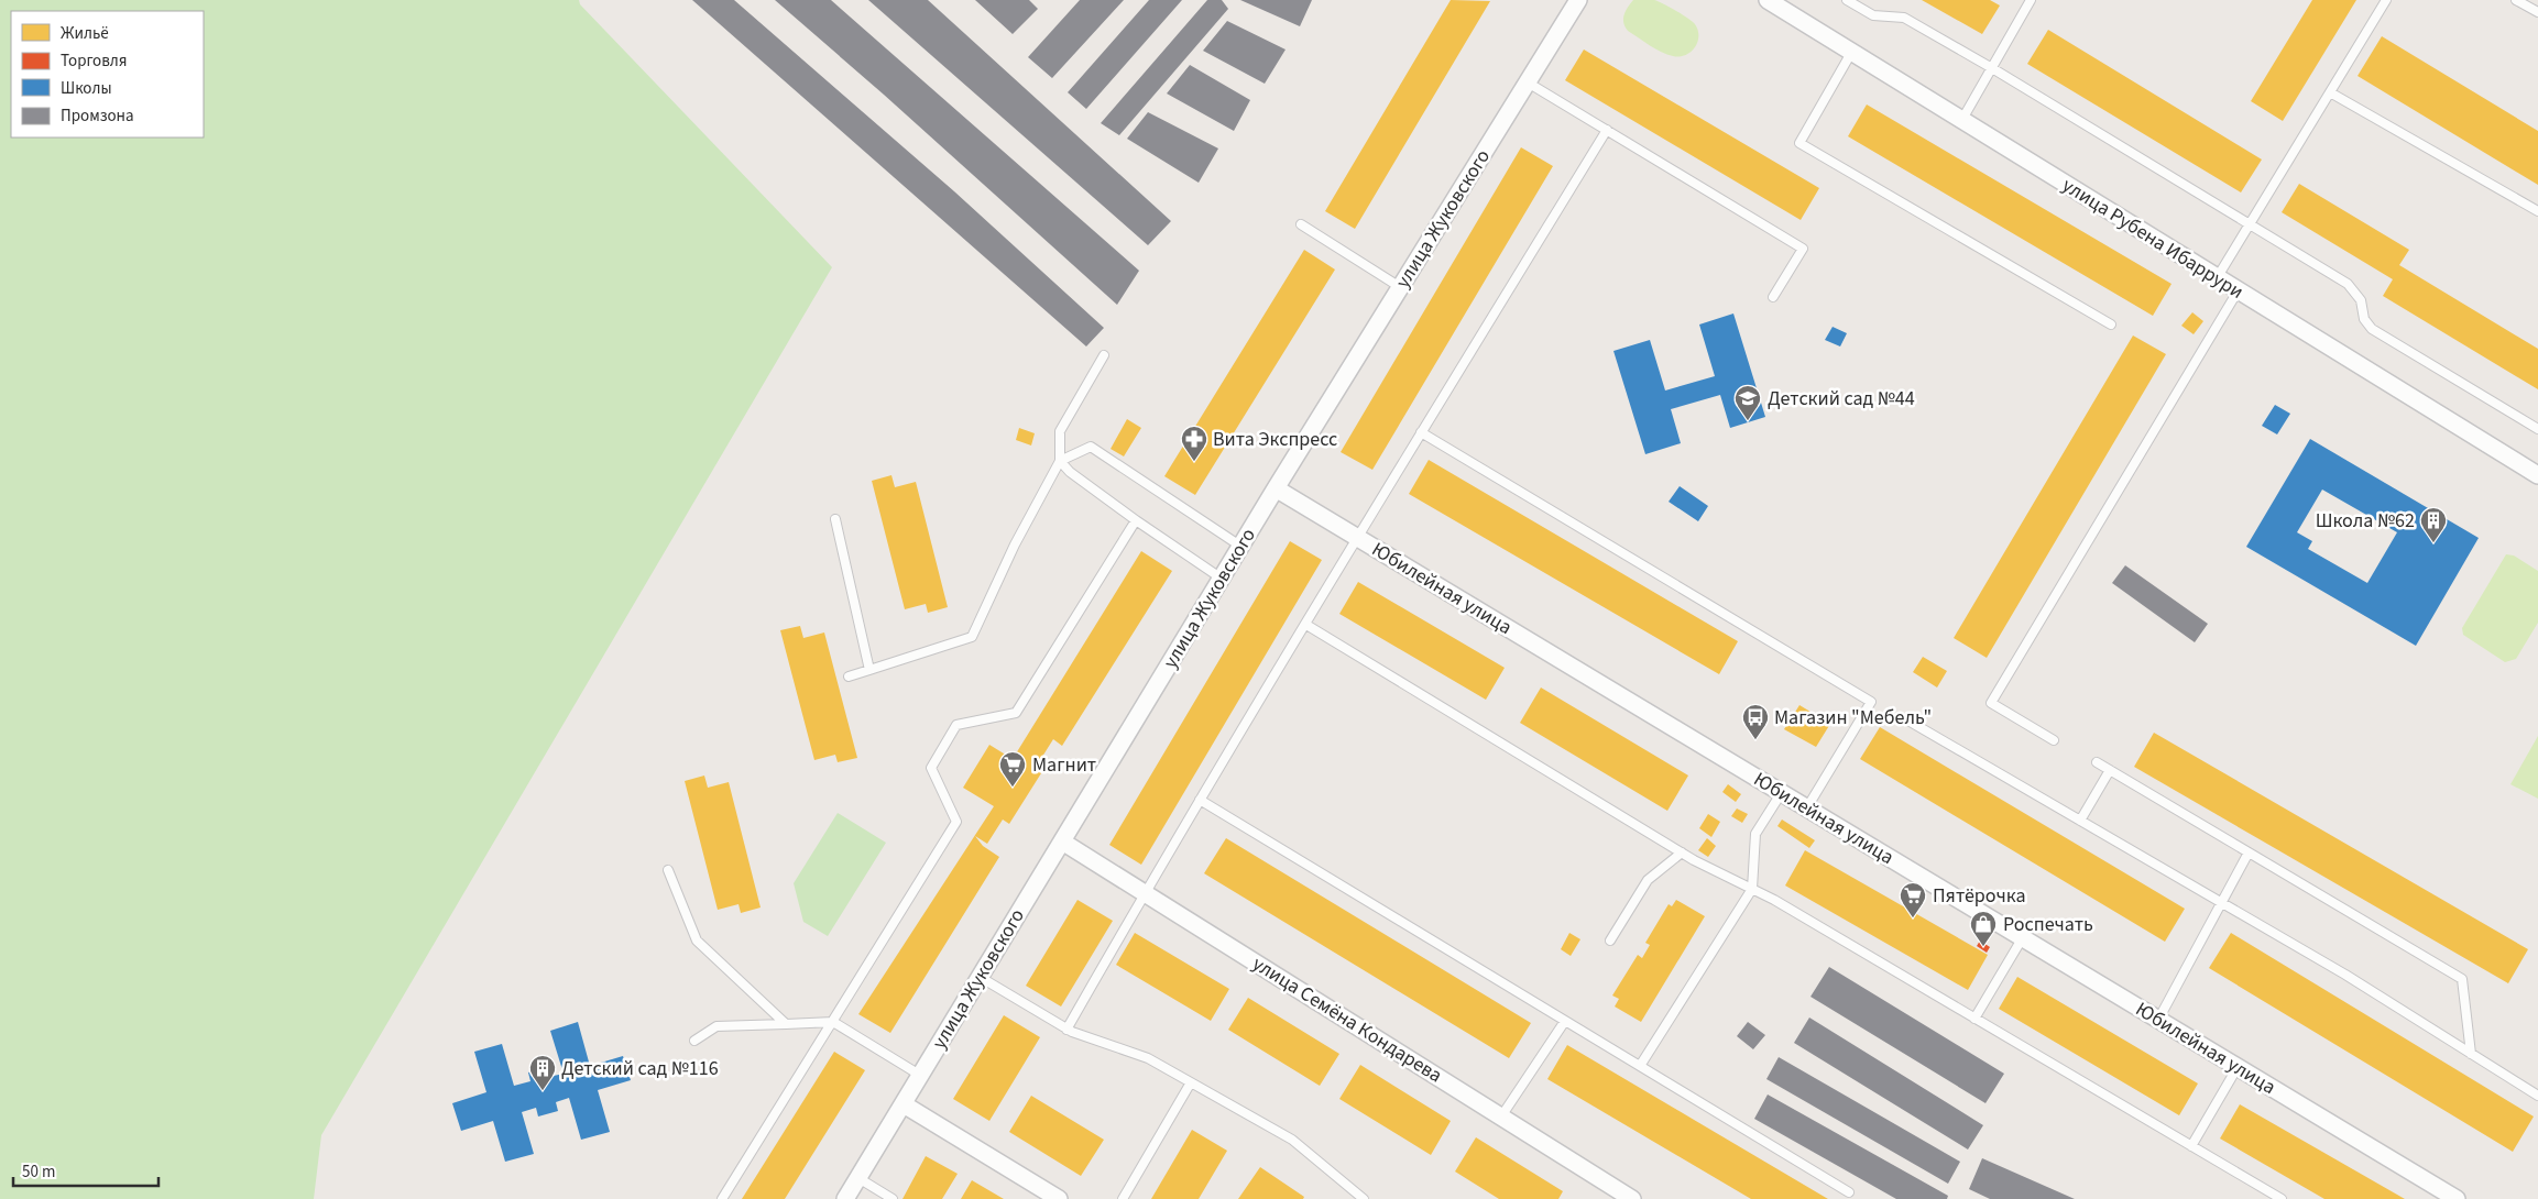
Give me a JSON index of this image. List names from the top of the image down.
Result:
{
  "streets": {
    "street": [
      "улица Жуковского",
      "улица Рубена Ибаррури",
      "Юбилейная улица",
      "улица Семёна Кондарева"
    ]
  },
  "crossings": [
    ["улица Жуковского", "Юбилейная улица"],
    ["улица Жуковского", "улица Семёна Кондарева"]
  ],
  "places": {
    "school or university": ["Детский сад №44"],
    "pharmacy": ["Вита Экспресс"],
    "building": ["Школа №62", "Детский сад №116"],
    "bus stop": ["Магазин \"Мебель\""],
    "supermarket": ["Магнит", "Пятёрочка"],
    "shop": ["Роспечать"]
  },
  "legend": [
    "Жильё",
    "Торговля",
    "Школы",
    "Промзона"
  ],
  "scale_bar": "50 m"
}
